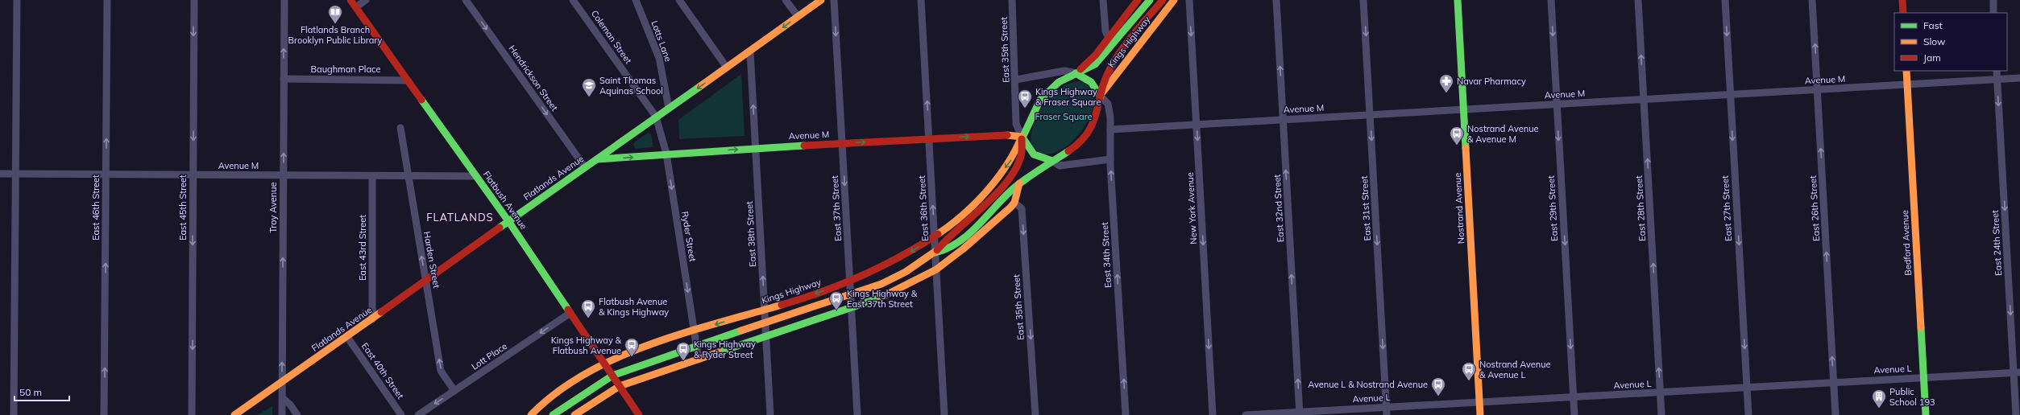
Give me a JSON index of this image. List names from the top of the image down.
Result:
{
  "streets": {
    "main road": [
      "Kings Highway",
      "Avenue M",
      "Flatlands Avenue",
      "Flatbush Avenue",
      "Nostrand Avenue",
      "Bedford Avenue"
    ],
    "street": [
      "Coleman Street",
      "Lotts Lane",
      "East 35th Street",
      "Baughman Place",
      "Hendrickson Street",
      "East 46th Street",
      "East 45th Street",
      "Troy Avenue",
      "East 37th Street",
      "East 36th Street",
      "New York Avenue",
      "East 32nd Street",
      "East 31st Street",
      "East 29th Street",
      "East 28th Street",
      "East 27th Street",
      "East 26th Street",
      "East 38th Street",
      "Ryder Street",
      "East 24th Street",
      "East 43rd Street",
      "East 34th Street",
      "Harden Street",
      "Lott Place",
      "Avenue L",
      "East 40th Street"
    ]
  },
  "crossings": [
    ["Coleman Street", "Flatlands Avenue"],
    ["Coleman Street", "Ryder Street"],
    ["Lotts Lane", "Flatlands Avenue"],
    ["Kings Highway", "East 35th Street"],
    ["Kings Highway", "Avenue M"],
    ["Kings Highway", "Flatbush Avenue"],
    ["Kings Highway", "East 37th Street"],
    ["Kings Highway", "East 36th Street"],
    ["Kings Highway", "East 38th Street"],
    ["Kings Highway", "Ryder Street"],
    ["Kings Highway", "East 34th Street"],
    ["East 35th Street", "Avenue M"],
    ["East 35th Street", "East 34th Street"],
    ["Baughman Place", "Flatbush Avenue"],
    ["Baughman Place", "Troy Avenue"],
    ["Hendrickson Street", "Flatlands Avenue"],
    ["Avenue M", "Flatlands Avenue"],
    ["Avenue M", "Flatbush Avenue"],
    ["Avenue M", "East 46th Street"],
    ["Avenue M", "East 45th Street"],
    ["Avenue M", "Troy Avenue"],
    ["Avenue M", "East 37th Street"],
    ["Avenue M", "East 36th Street"],
    ["Avenue M", "New York Avenue"],
    ["Avenue M", "East 32nd Street"],
    ["Avenue M", "East 31st Street"],
    ["Avenue M", "Nostrand Avenue"],
    ["Avenue M", "East 29th Street"],
    ["Avenue M", "East 28th Street"],
    ["Avenue M", "East 27th Street"],
    ["Avenue M", "East 26th Street"],
    ["Avenue M", "East 38th Street"],
    ["Avenue M", "Ryder Street"],
    ["Avenue M", "Bedford Avenue"],
    ["Avenue M", "East 24th Street"],
    ["Avenue M", "East 43rd Street"],
    ["Avenue M", "East 34th Street"],
    ["Avenue M", "Harden Street"],
    ["Flatlands Avenue", "Flatbush Avenue"],
    ["Flatlands Avenue", "Troy Avenue"],
    ["Flatlands Avenue", "East 38th Street"],
    ["Flatlands Avenue", "Ryder Street"],
    ["Flatlands Avenue", "East 43rd Street"],
    ["Flatlands Avenue", "Harden Street"],
    ["Flatlands Avenue", "East 40th Street"],
    ["Flatbush Avenue", "Lott Place"],
    ["East 32nd Street", "Avenue L"],
    ["East 31st Street", "Avenue L"],
    ["Nostrand Avenue", "Avenue L"],
    ["East 29th Street", "Avenue L"],
    ["East 28th Street", "Avenue L"],
    ["East 27th Street", "Avenue L"],
    ["East 26th Street", "Avenue L"],
    ["Bedford Avenue", "Avenue L"],
    ["East 24th Street", "Avenue L"],
    ["Harden Street", "Lott Place"]
  ],
  "one_way": [
    "East 35th Street",
    "Hendrickson Street",
    "East 46th Street",
    "East 45th Street",
    "Troy Avenue",
    "East 37th Street",
    "East 36th Street",
    "New York Avenue",
    "East 32nd Street",
    "East 31st Street",
    "East 29th Street",
    "East 28th Street",
    "East 27th Street",
    "East 26th Street",
    "East 38th Street",
    "Ryder Street",
    "East 24th Street",
    "East 34th Street",
    "Harden Street",
    "Lott Place"
  ],
  "districts": ["FLATLANDS"],
  "parks": ["Fraser Square"],
  "places": {
    "library": ["Flatlands Branch Brooklyn Public Library"],
    "pharmacy": ["Navar Pharmacy"],
    "school or university": ["Saint Thomas Aquinas School"],
    "bus stop": [
      "Kings Highway & Fraser Square",
      "Nostrand Avenue & Avenue M",
      "Kings Highway & East 37th Street",
      "Flatbush Avenue & Kings Highway",
      "Kings Highway & Flatbush Avenue",
      "Kings Highway & Ryder Street",
      "Nostrand Avenue & Avenue L",
      "Avenue L & Nostrand Avenue"
    ],
    "building": ["Public School 193"]
  },
  "legend": ["Fast", "Slow", "Jam"],
  "scale_bar": "50 m"
}
